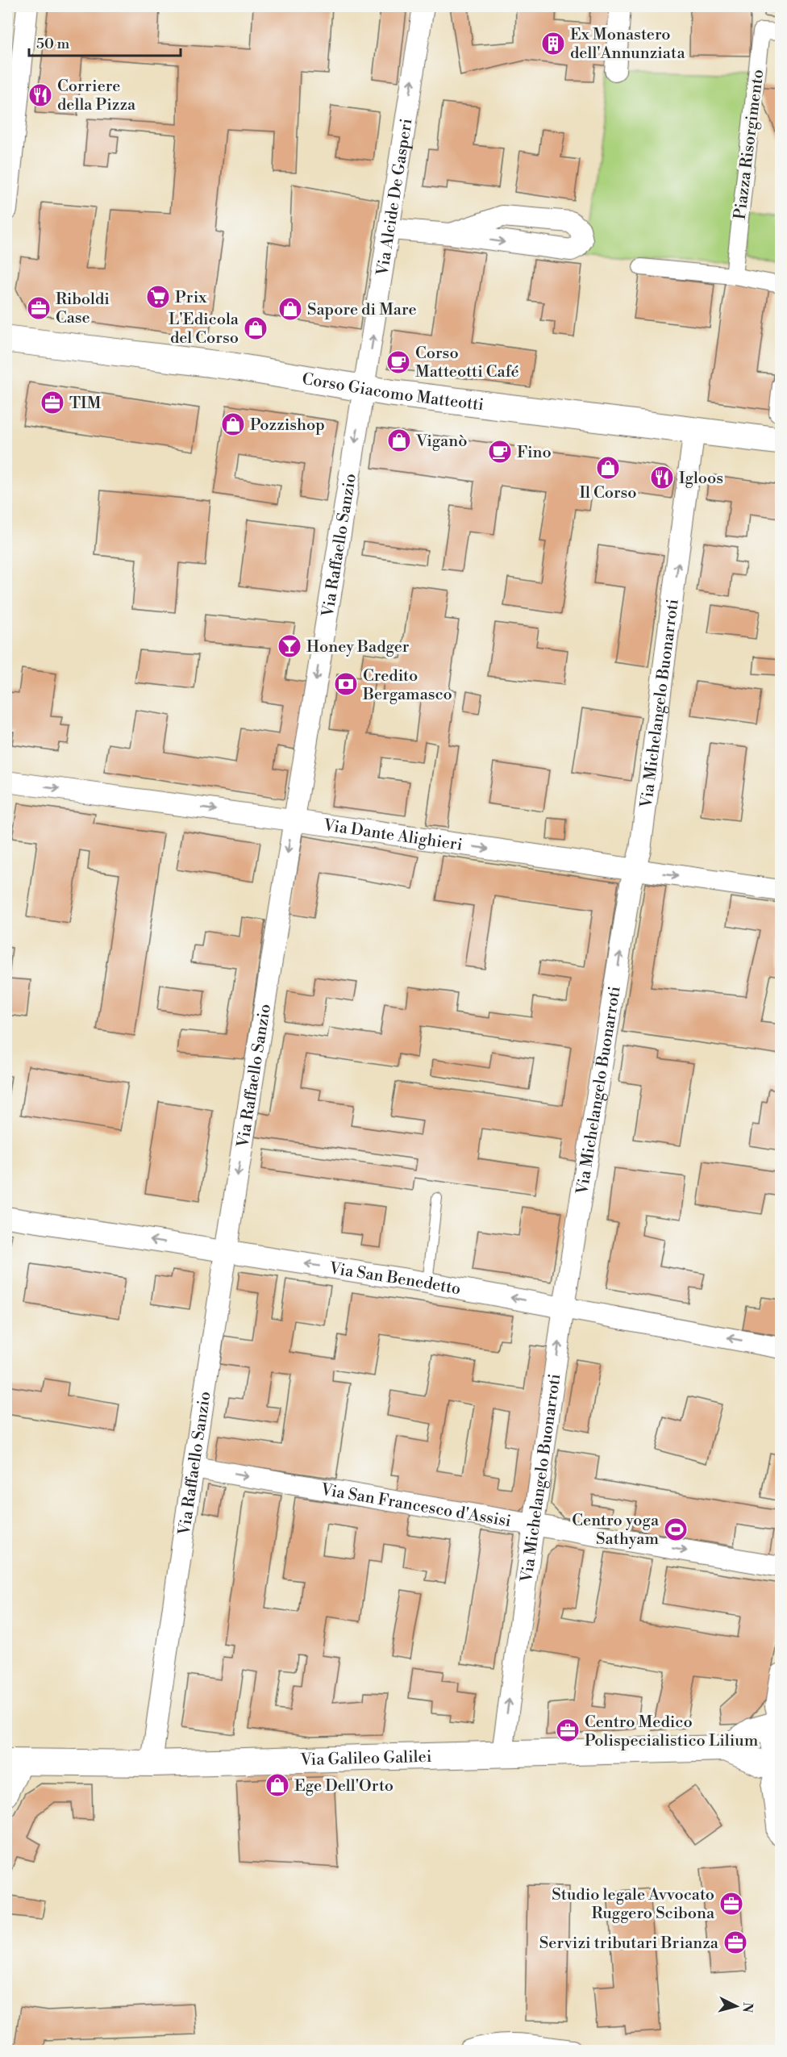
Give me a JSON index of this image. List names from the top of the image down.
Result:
{
  "streets": {
    "main road": ["Corso Giacomo Matteotti"],
    "street": [
      "Piazza Risorgimento",
      "Via Alcide De Gasperi",
      "Via Raffaello Sanzio",
      "Via Michelangelo Buonarroti",
      "Via Dante Alighieri",
      "Via San Benedetto",
      "Via San Francesco d'Assisi",
      "Via Galileo Galilei"
    ]
  },
  "crossings": [
    ["Via Alcide De Gasperi", "Corso Giacomo Matteotti"],
    ["Via Alcide De Gasperi", "Via Raffaello Sanzio"],
    ["Corso Giacomo Matteotti", "Via Raffaello Sanzio"],
    ["Corso Giacomo Matteotti", "Via Michelangelo Buonarroti"],
    ["Via Raffaello Sanzio", "Via Dante Alighieri"],
    ["Via Raffaello Sanzio", "Via San Benedetto"],
    ["Via Raffaello Sanzio", "Via San Francesco d'Assisi"],
    ["Via Raffaello Sanzio", "Via Galileo Galilei"],
    ["Via Michelangelo Buonarroti", "Via Dante Alighieri"],
    ["Via Michelangelo Buonarroti", "Via San Benedetto"],
    ["Via Michelangelo Buonarroti", "Via San Francesco d'Assisi"],
    ["Via Michelangelo Buonarroti", "Via Galileo Galilei"]
  ],
  "one_way": [
    "Via Alcide De Gasperi",
    "Via Raffaello Sanzio",
    "Via Michelangelo Buonarroti",
    "Via Dante Alighieri",
    "Via San Benedetto",
    "Via San Francesco d'Assisi"
  ],
  "places": {
    "building": ["Ex Monastero dell'Annunziata"],
    "restaurant": ["Corriere della Pizza", "Igloos"],
    "supermarket": ["Prix"],
    "office": [
      "Riboldi Case",
      "TIM",
      "Centro Medico Polispecialistico Lilium",
      "Studio legale Avvocato Ruggero Scibona",
      "Servizi tributari Brianza"
    ],
    "shop": [
      "Sapore di Mare",
      "L'Edicola del Corso",
      "Pozzishop",
      "Viganò",
      "Il Corso",
      "Ege Dell'Orto"
    ],
    "cafe": ["Corso Matteotti Café", "Fino"],
    "bar": ["Honey Badger"],
    "bank": ["Credito Bergamasco"],
    "sports": ["Centro yoga Sathyam"]
  },
  "scale_bar": "50 m",
  "north": "right"
}
